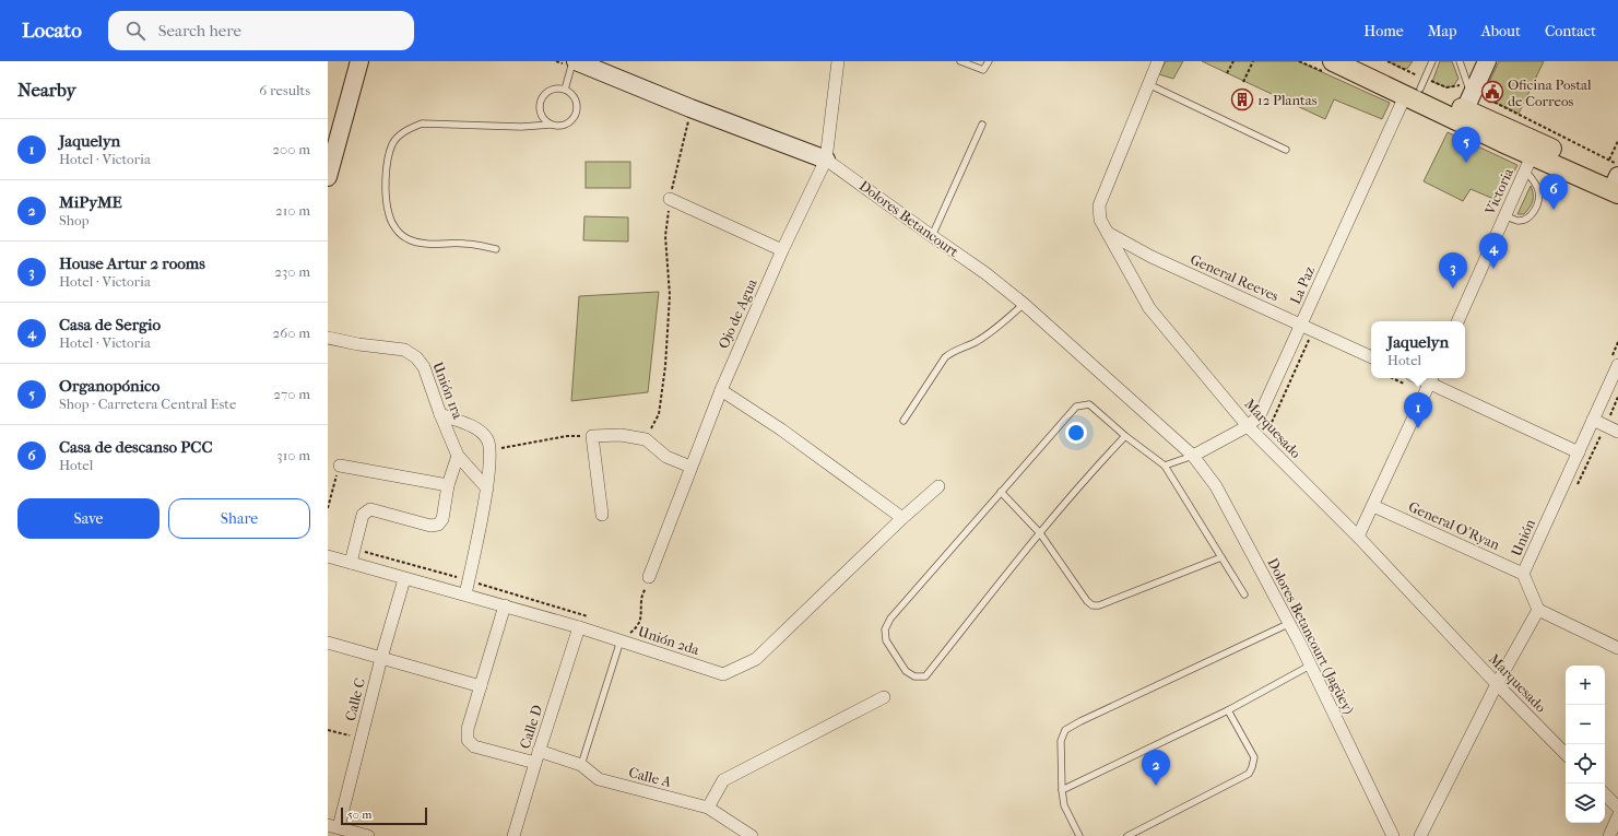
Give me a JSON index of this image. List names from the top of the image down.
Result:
{
  "streets": {
    "street": [
      "Victoria",
      "Dolores Betancourt",
      "General Reeves",
      "La Paz",
      "Ojo de Agua",
      "Unión 1ra",
      "Marquesado",
      "General O'Ryan",
      "Unión",
      "Dolores Betancourt (Jagüey)",
      "Unión 2da",
      "Calle C",
      "Calle D",
      "Calle A"
    ]
  },
  "crossings": [
    ["Dolores Betancourt", "La Paz"],
    ["Dolores Betancourt", "Ojo de Agua"],
    ["Dolores Betancourt", "Dolores Betancourt (Jagüey)"],
    ["General Reeves", "La Paz"],
    ["General Reeves", "Marquesado"],
    ["La Paz", "Marquesado"],
    ["La Paz", "Dolores Betancourt (Jagüey)"],
    ["General O'Ryan", "Unión"],
    ["Unión 2da", "Calle C"],
    ["Unión 2da", "Calle D"],
    ["Calle D", "Calle A"]
  ],
  "places": {
    "public building": ["Oficina Postal de Correos"],
    "building": ["12 Plantas"]
  },
  "scale_bar": "50 m",
  "page": {
    "header": "Locato",
    "search": "Search here",
    "nav": [
      "Home",
      "Map",
      "About",
      "Contact"
    ],
    "heading": ["Nearby", "6 results"],
    "list": [
      {
        "mark": "1",
        "name": "Jaquelyn",
        "note": "Hotel · Victoria",
        "value": "200 m"
      },
      {
        "mark": "2",
        "name": "MiPyME",
        "note": "Shop",
        "value": "210 m"
      },
      {
        "mark": "3",
        "name": "House Artur 2 rooms",
        "note": "Hotel · Victoria",
        "value": "230 m"
      },
      {
        "mark": "4",
        "name": "Casa de Sergio",
        "note": "Hotel · Victoria",
        "value": "260 m"
      },
      {
        "mark": "5",
        "name": "Organopónico",
        "note": "Shop · Carretera Central Este",
        "value": "270 m"
      },
      {
        "mark": "6",
        "name": "Casa de descanso PCC",
        "note": "Hotel",
        "value": "310 m"
      }
    ],
    "pins": [
      "5",
      "6",
      "4",
      "3",
      "1",
      "2"
    ],
    "popup": ["Jaquelyn", "Hotel"],
    "buttons": ["Save", "Share"],
    "map_buttons": ["+", "−"],
    "scale": "50 m"
  }
}
